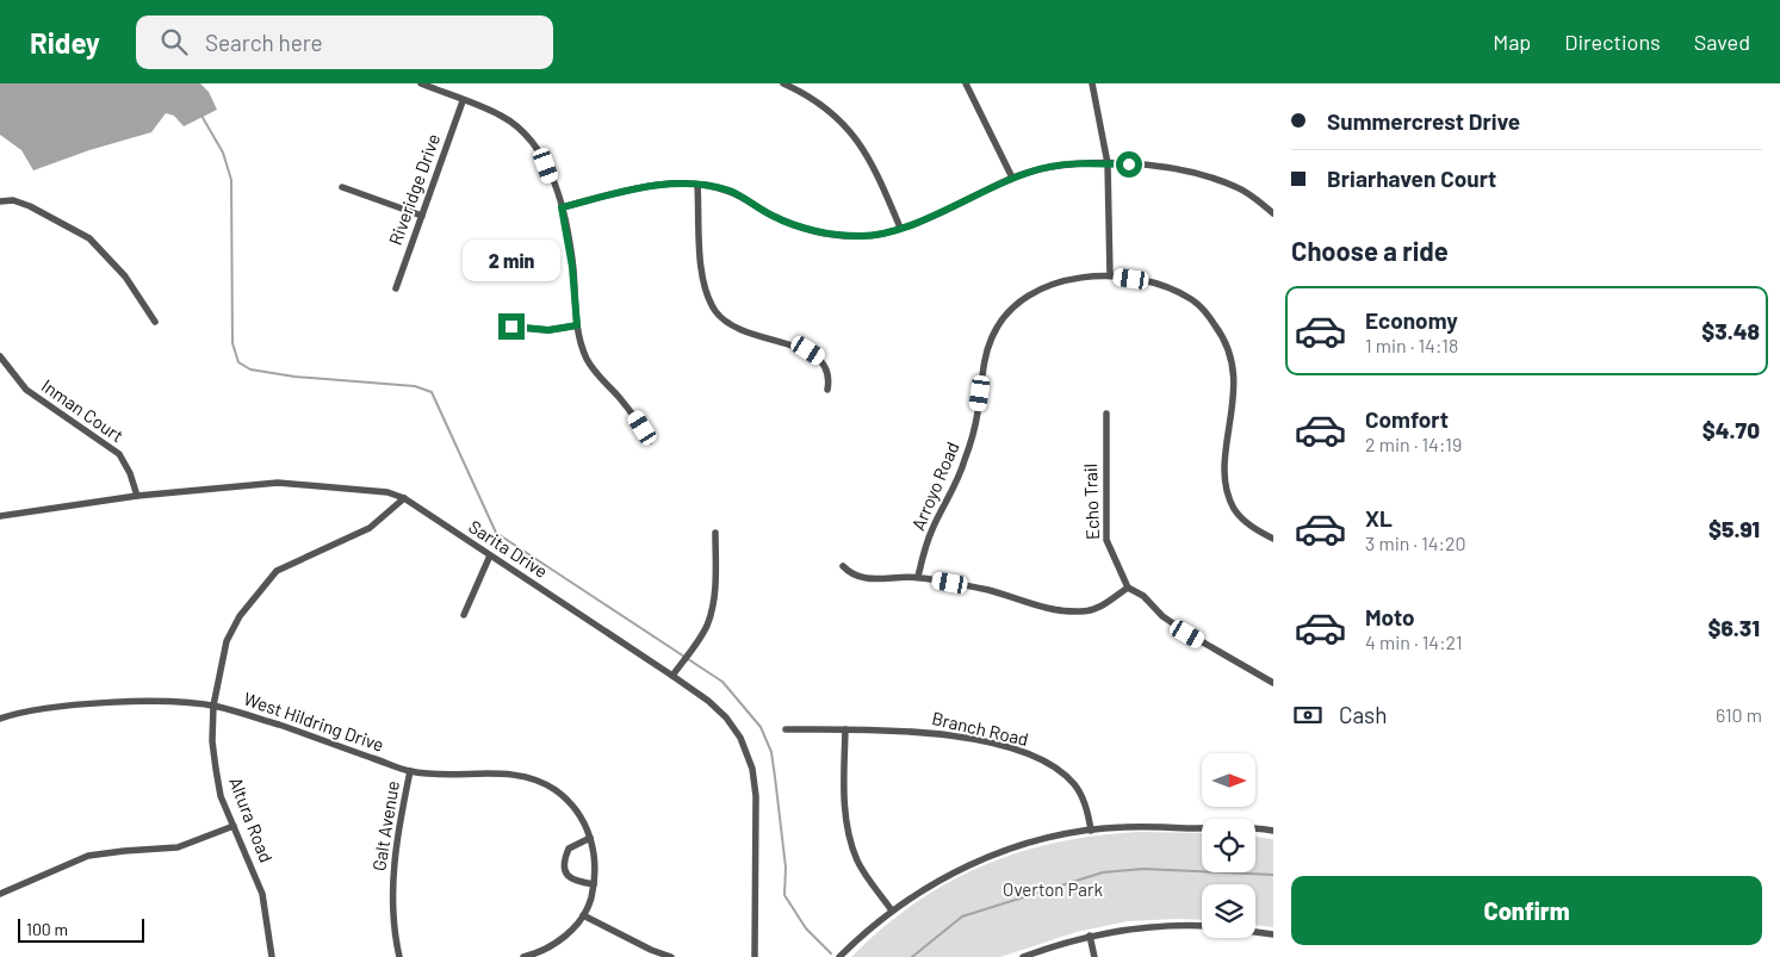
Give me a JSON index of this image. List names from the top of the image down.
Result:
{
  "streets": {
    "street": [
      "Riveridge Drive",
      "Inman Court",
      "Arroyo Road",
      "Echo Trail",
      "Sarita Drive",
      "West Hildring Drive",
      "Branch Road",
      "Altura Road",
      "Galt Avenue"
    ]
  },
  "crossings": [
    ["Inman Court", "Sarita Drive"],
    ["Sarita Drive", "Altura Road"],
    ["West Hildring Drive", "Altura Road"],
    ["West Hildring Drive", "Galt Avenue"]
  ],
  "parks": ["Overton Park"],
  "scale_bar": "100 m",
  "north": "right",
  "page": {
    "header": "Ridey",
    "search": "Search here",
    "nav": ["Map", "Directions", "Saved"],
    "banner": ["Summercrest Drive", "Briarhaven Court"],
    "heading": "Choose a ride",
    "bubble": "2 min",
    "list": [
      {
        "name": "Economy",
        "note": "1 min · 14:18",
        "value": "$3.48"
      },
      {
        "name": "Comfort",
        "note": "2 min · 14:19",
        "value": "$4.70"
      },
      {
        "name": "XL",
        "note": "3 min · 14:20",
        "value": "$5.91"
      },
      {
        "name": "Moto",
        "note": "4 min · 14:21",
        "value": "$6.31"
      }
    ],
    "pay": ["Cash", "610 m"],
    "buttons": "Confirm",
    "scale": "100 m"
  }
}
